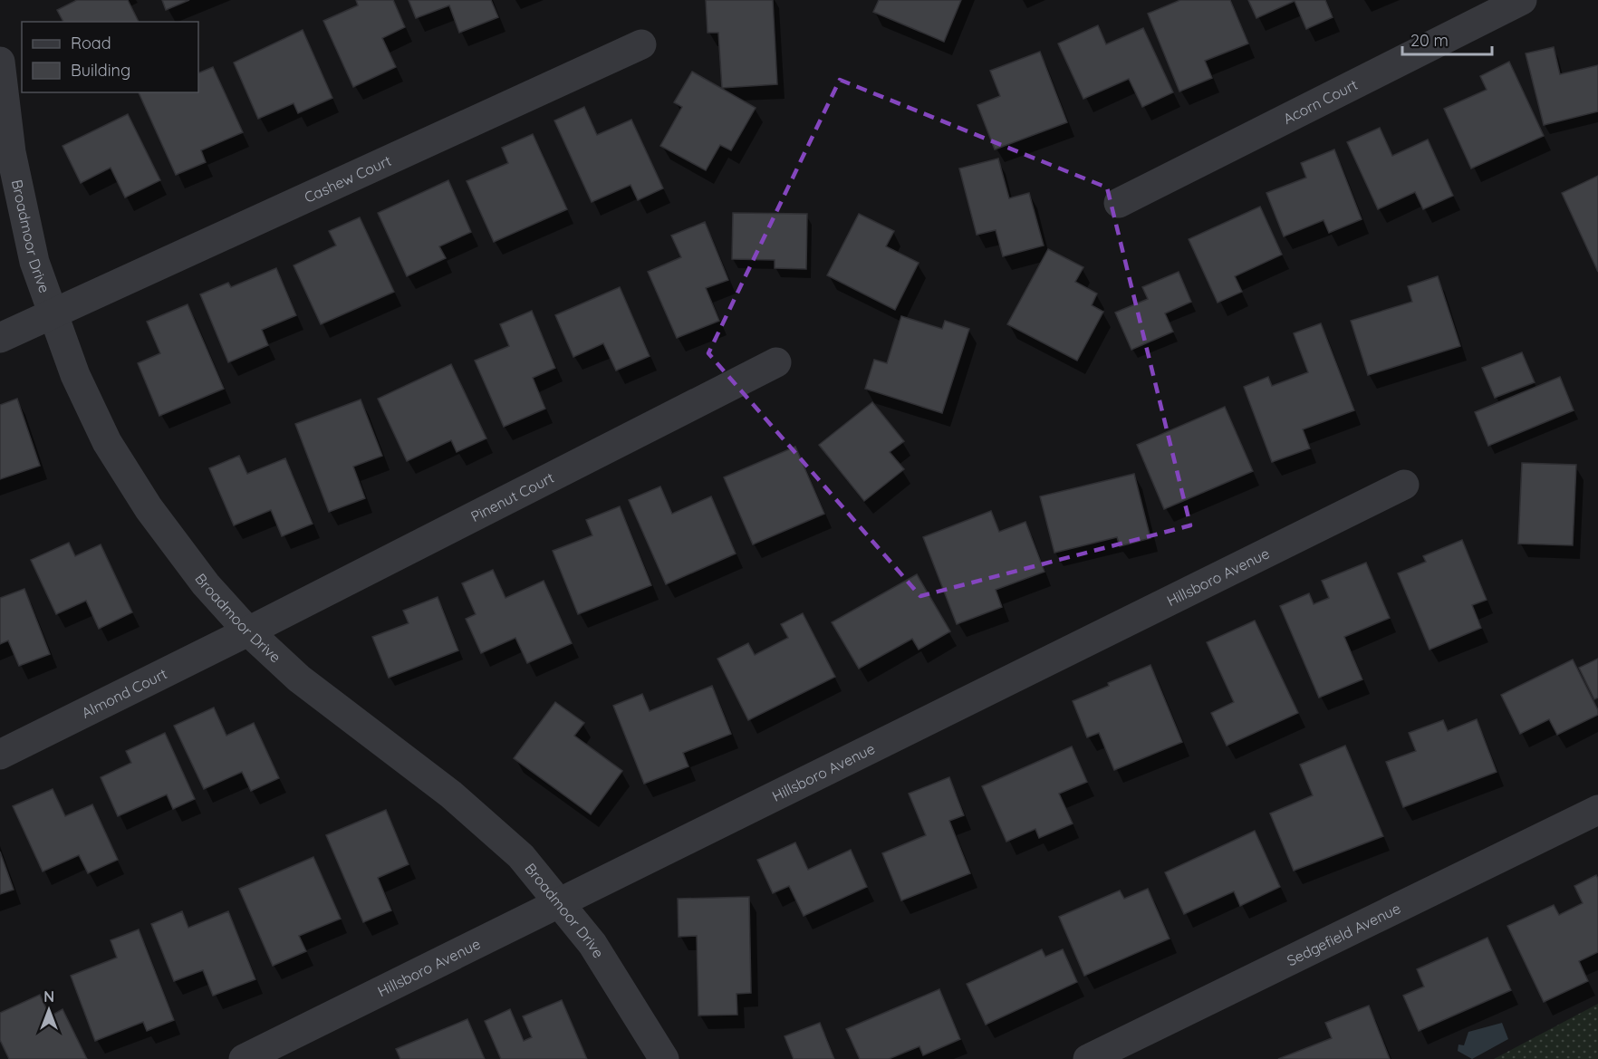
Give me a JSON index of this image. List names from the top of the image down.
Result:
{
  "streets": {
    "street": [
      "Acorn Court",
      "Cashew Court",
      "Broadmoor Drive",
      "Pinenut Court",
      "Hillsboro Avenue",
      "Almond Court",
      "Sedgefield Avenue"
    ]
  },
  "crossings": [
    ["Cashew Court", "Broadmoor Drive"],
    ["Broadmoor Drive", "Pinenut Court"],
    ["Broadmoor Drive", "Hillsboro Avenue"],
    ["Broadmoor Drive", "Almond Court"],
    ["Pinenut Court", "Almond Court"]
  ],
  "legend": ["Road", "Building"],
  "scale_bar": "20 m",
  "north": "top"
}
